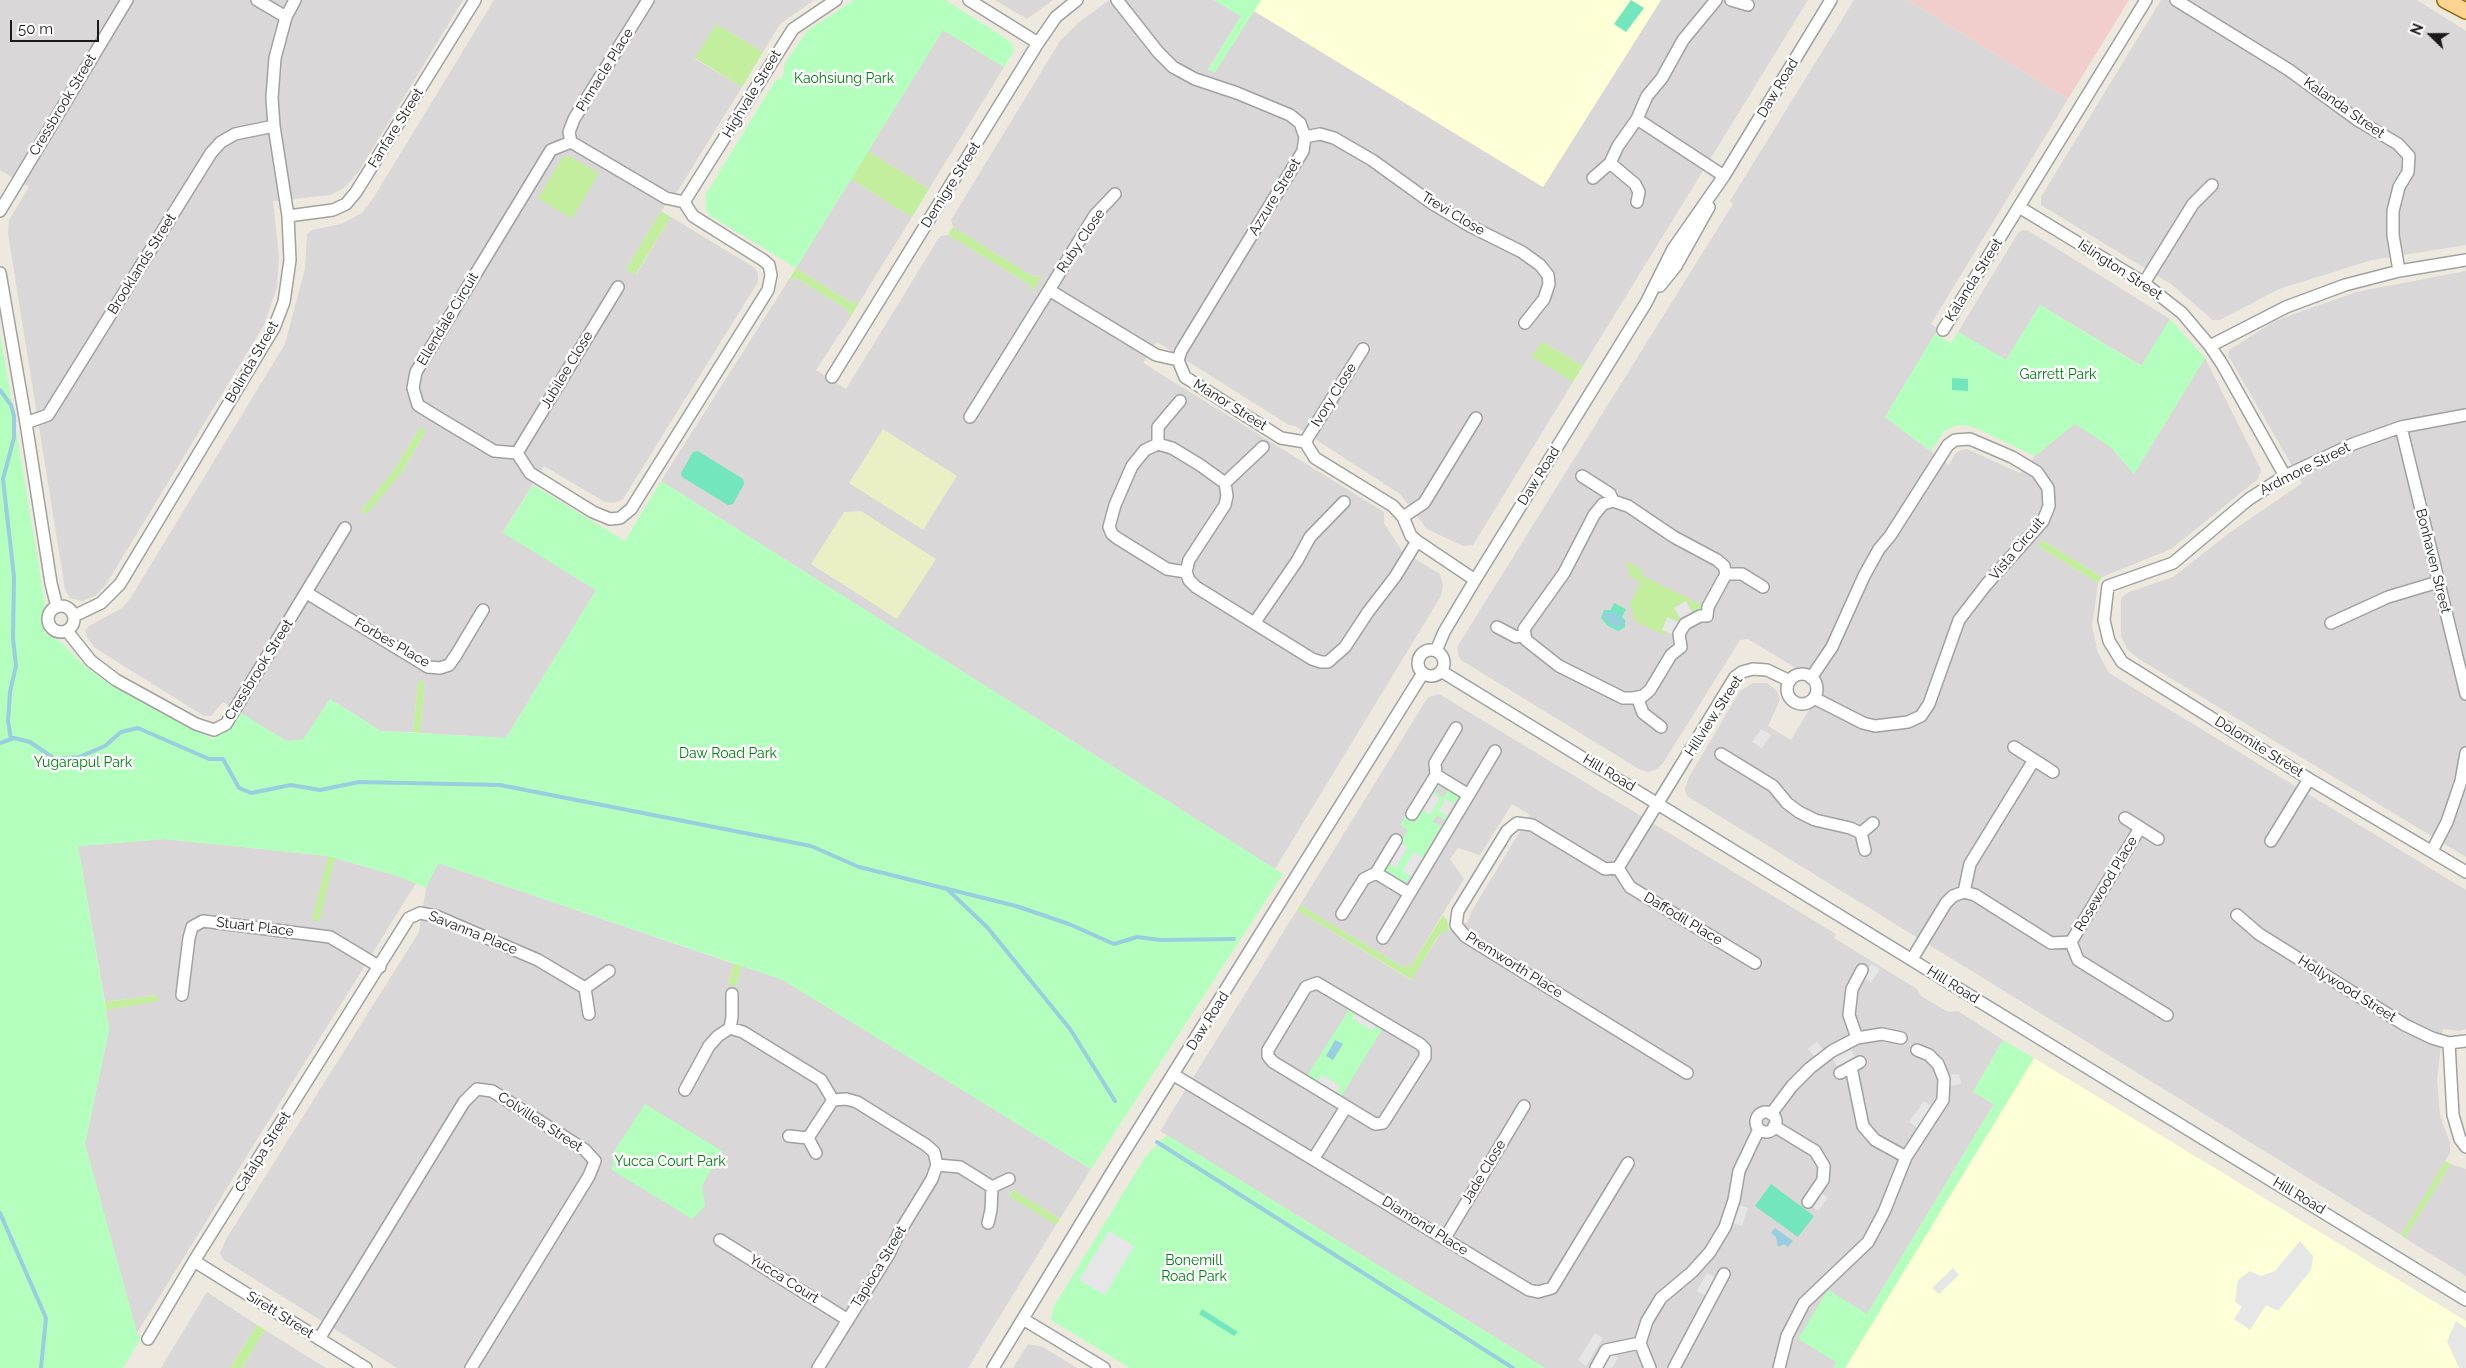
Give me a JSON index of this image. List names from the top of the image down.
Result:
{
  "streets": {
    "street": [
      "Pinnacle Place",
      "Daw Road",
      "Highvale Street",
      "Cressbrook Street",
      "Kalanda Street",
      "Fanfare Street",
      "Demigre Street",
      "Azzure Street",
      "Trevi Close",
      "Ruby Close",
      "Brooklands Street",
      "Islington Street",
      "Ellendale Circuit",
      "Bolinda Street",
      "Jubilee Close",
      "Ivory Close",
      "Manor Street",
      "Ardmore Street",
      "Vista Circuit",
      "Bonhaven Street",
      "Forbes Place",
      "Hillview Street",
      "Dolomite Street",
      "Hill Road",
      "Rosewood Place",
      "Daffodil Place",
      "Stuart Place",
      "Savanna Place",
      "Premworth Place",
      "Hollywood Street",
      "Colvillea Street",
      "Catalpa Street",
      "Jade Close",
      "Diamond Place",
      "Tapioca Street",
      "Yucca Court",
      "Sirett Street"
    ]
  },
  "crossings": [
    ["Pinnacle Place", "Ellendale Circuit"],
    ["Daw Road", "Hill Road"],
    ["Daw Road", "Diamond Place"],
    ["Cressbrook Street", "Bolinda Street"],
    ["Cressbrook Street", "Forbes Place"],
    ["Kalanda Street", "Islington Street"],
    ["Fanfare Street", "Bolinda Street"],
    ["Azzure Street", "Trevi Close"],
    ["Azzure Street", "Manor Street"],
    ["Brooklands Street", "Bolinda Street"],
    ["Islington Street", "Ardmore Street"],
    ["Ellendale Circuit", "Jubilee Close"],
    ["Ivory Close", "Manor Street"],
    ["Ardmore Street", "Bonhaven Street"],
    ["Ardmore Street", "Dolomite Street"],
    ["Vista Circuit", "Hillview Street"],
    ["Hillview Street", "Hill Road"],
    ["Daffodil Place", "Premworth Place"],
    ["Stuart Place", "Savanna Place"],
    ["Stuart Place", "Catalpa Street"],
    ["Savanna Place", "Catalpa Street"],
    ["Colvillea Street", "Sirett Street"],
    ["Catalpa Street", "Sirett Street"],
    ["Jade Close", "Diamond Place"],
    ["Tapioca Street", "Yucca Court"]
  ],
  "parks": [
    "Kaohsiung Park",
    "Garrett Park",
    "Daw Road Park",
    "Yugarapul Park",
    "Yucca Court Park",
    "Bonemill Road Park"
  ],
  "scale_bar": "50 m",
  "north": "left"
}
